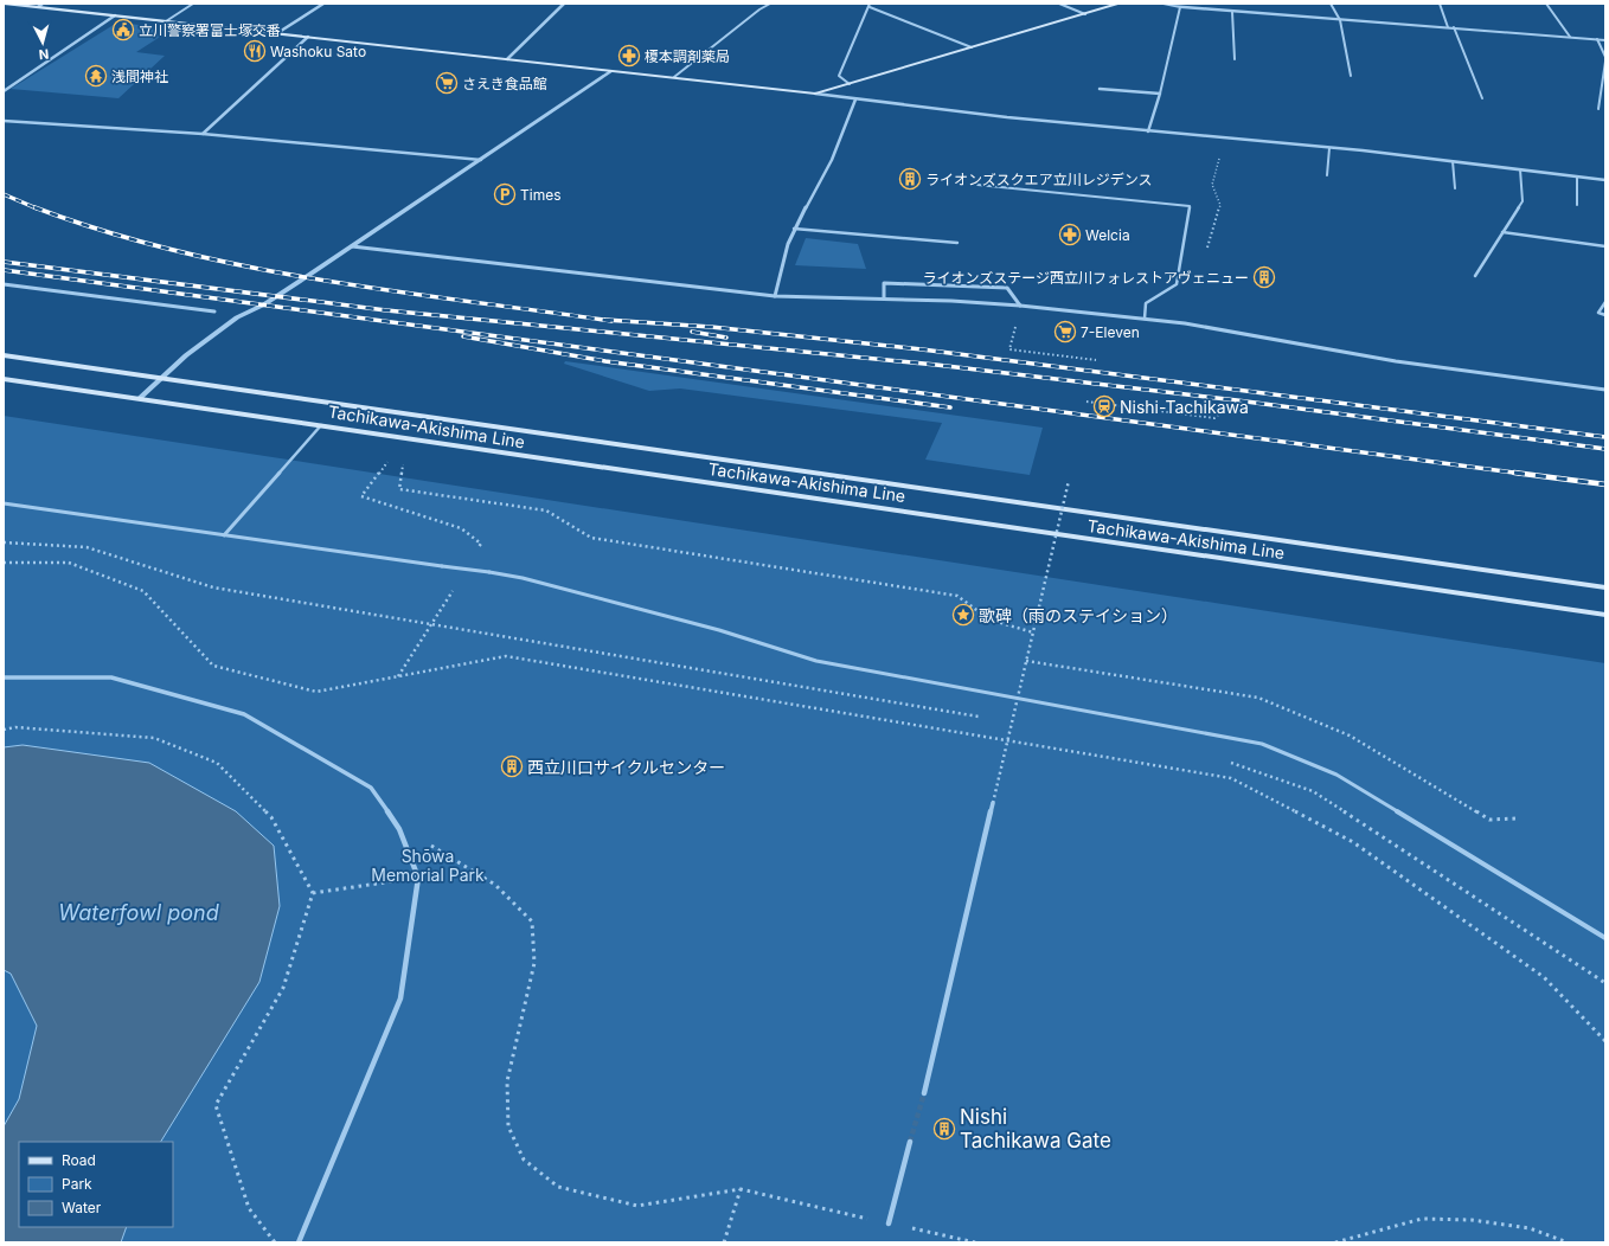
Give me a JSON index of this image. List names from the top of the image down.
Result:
{
  "streets": {
    "main road": ["Tachikawa-Akishima Line"]
  },
  "water": ["Waterfowl pond"],
  "parks": ["Shōwa Memorial Park"],
  "places": {
    "public building": ["立川警察署富士塚交番"],
    "restaurant": ["Washoku Sato"],
    "pharmacy": ["榎本調剤薬局", "Welcia"],
    "temple": ["浅間神社"],
    "supermarket": ["さえき食品館", "7-Eleven"],
    "building": [
      "ライオンズスクエア立川レジデンス",
      "ライオンズステージ西立川フォレストアヴェニュー",
      "西立川口サイクルセンター",
      "Nishi Tachikawa Gate"
    ],
    "parking": ["Times"],
    "station": ["Nishi-Tachikawa"],
    "place": ["歌碑（雨のステイション）"]
  },
  "legend": ["Road", "Park", "Water"],
  "north": "bottom"
}
